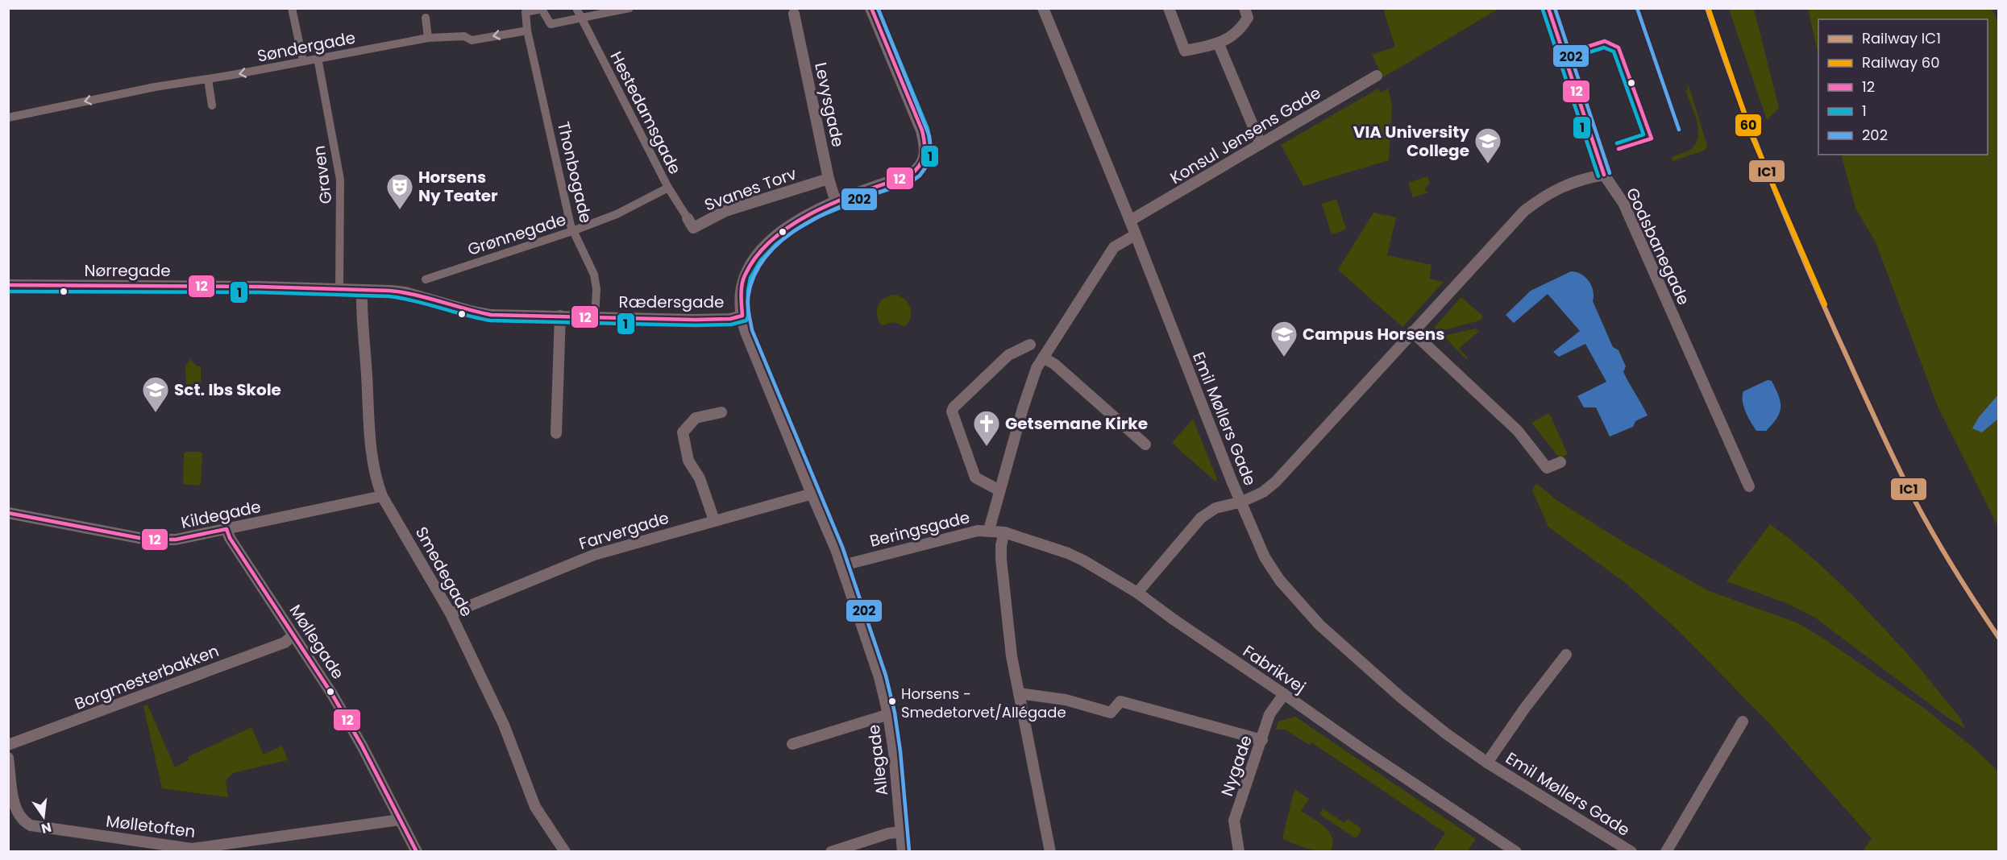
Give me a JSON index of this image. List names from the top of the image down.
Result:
{
  "streets": {
    "street": [
      "Søndergade",
      "Levysgade",
      "Hestedamsgade",
      "Konsul Jensens Gade",
      "Thonbogade",
      "Graven",
      "Svanes Torv",
      "Grønnegade",
      "Godsbanegade",
      "Nørregade",
      "Rædersgade",
      "Emil Møllers Gade",
      "Kildegade",
      "Beringsgade",
      "Farvergade",
      "Smedegade",
      "Møllegade",
      "Fabrikvej",
      "Borgmesterbakken",
      "Allegade",
      "Nygade",
      "Mølletoften"
    ]
  },
  "crossings": [
    ["Søndergade", "Thonbogade"],
    ["Søndergade", "Graven"],
    ["Levysgade", "Svanes Torv"],
    ["Levysgade", "Allegade"],
    ["Hestedamsgade", "Svanes Torv"],
    ["Hestedamsgade", "Grønnegade"],
    ["Konsul Jensens Gade", "Emil Møllers Gade"],
    ["Thonbogade", "Grønnegade"],
    ["Thonbogade", "Rædersgade"],
    ["Graven", "Nørregade"],
    ["Nørregade", "Rædersgade"],
    ["Nørregade", "Smedegade"],
    ["Rædersgade", "Allegade"],
    ["Kildegade", "Smedegade"],
    ["Kildegade", "Møllegade"],
    ["Beringsgade", "Fabrikvej"],
    ["Beringsgade", "Allegade"],
    ["Farvergade", "Smedegade"],
    ["Farvergade", "Allegade"],
    ["Møllegade", "Borgmesterbakken"],
    ["Møllegade", "Mølletoften"],
    ["Fabrikvej", "Nygade"]
  ],
  "one_way": ["Søndergade"],
  "places": {
    "school or university": ["VIA University College", "Campus Horsens", "Sct. Ibs Skole"],
    "theatre": ["Horsens Ny Teater"],
    "church": ["Getsemane Kirke"],
    "other": ["Horsens - Smedetorvet/Allégade"]
  },
  "lines": [
    "rail line IC1",
    "transit line 12",
    "transit line 1",
    "transit line 202",
    "rail line 60"
  ],
  "legend": [
    "Railway IC1",
    "Railway 60",
    "12",
    "1",
    "202"
  ],
  "north": "bottom"
}
